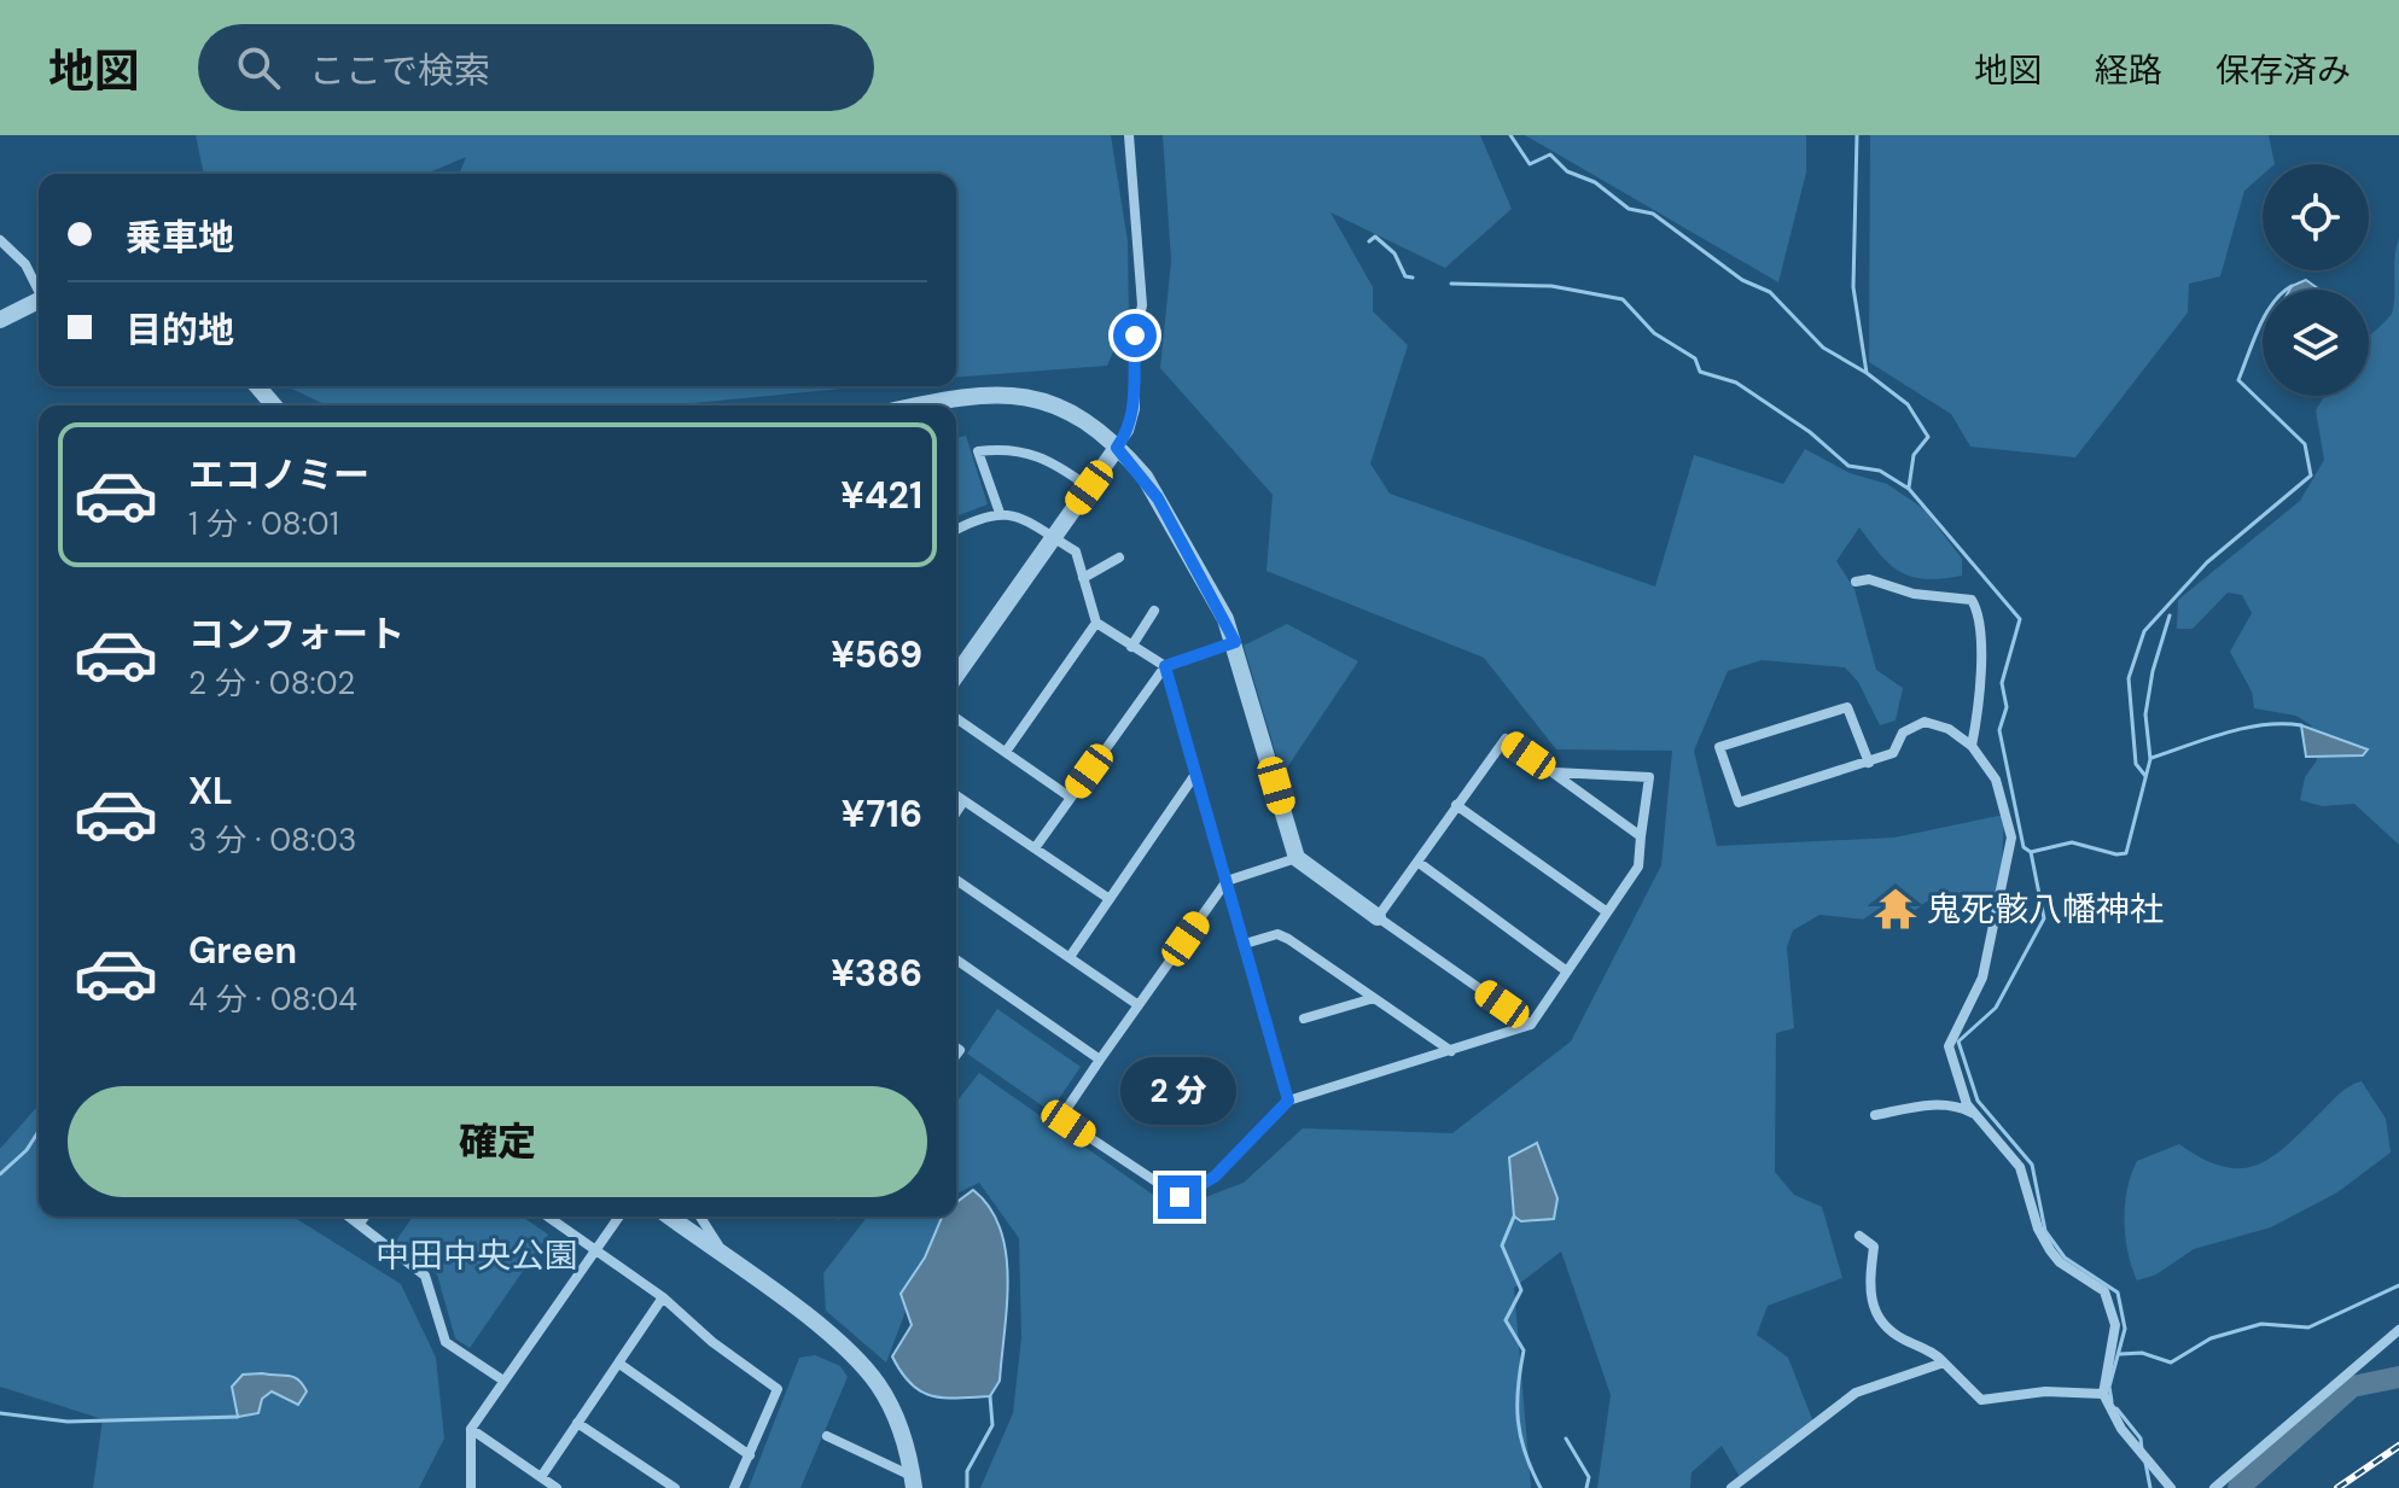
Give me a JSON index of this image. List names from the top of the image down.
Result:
{
  "parks": ["中田中央公園"],
  "places": {
    "temple": ["鬼死骸八幡神社"]
  },
  "page": {
    "header": "地図",
    "search": "ここで検索",
    "nav": ["地図", "経路", "保存済み"],
    "banner": ["乗車地", "目的地"],
    "list": [
      {
        "name": "エコノミー",
        "note": "1 分 · 08:01",
        "value": "¥421"
      },
      {
        "name": "コンフォート",
        "note": "2 分 · 08:02",
        "value": "¥569"
      },
      {
        "name": "XL",
        "note": "3 分 · 08:03",
        "value": "¥716"
      },
      {
        "name": "Green",
        "note": "4 分 · 08:04",
        "value": "¥386"
      }
    ],
    "bubble": "2 分",
    "buttons": "確定"
  }
}
